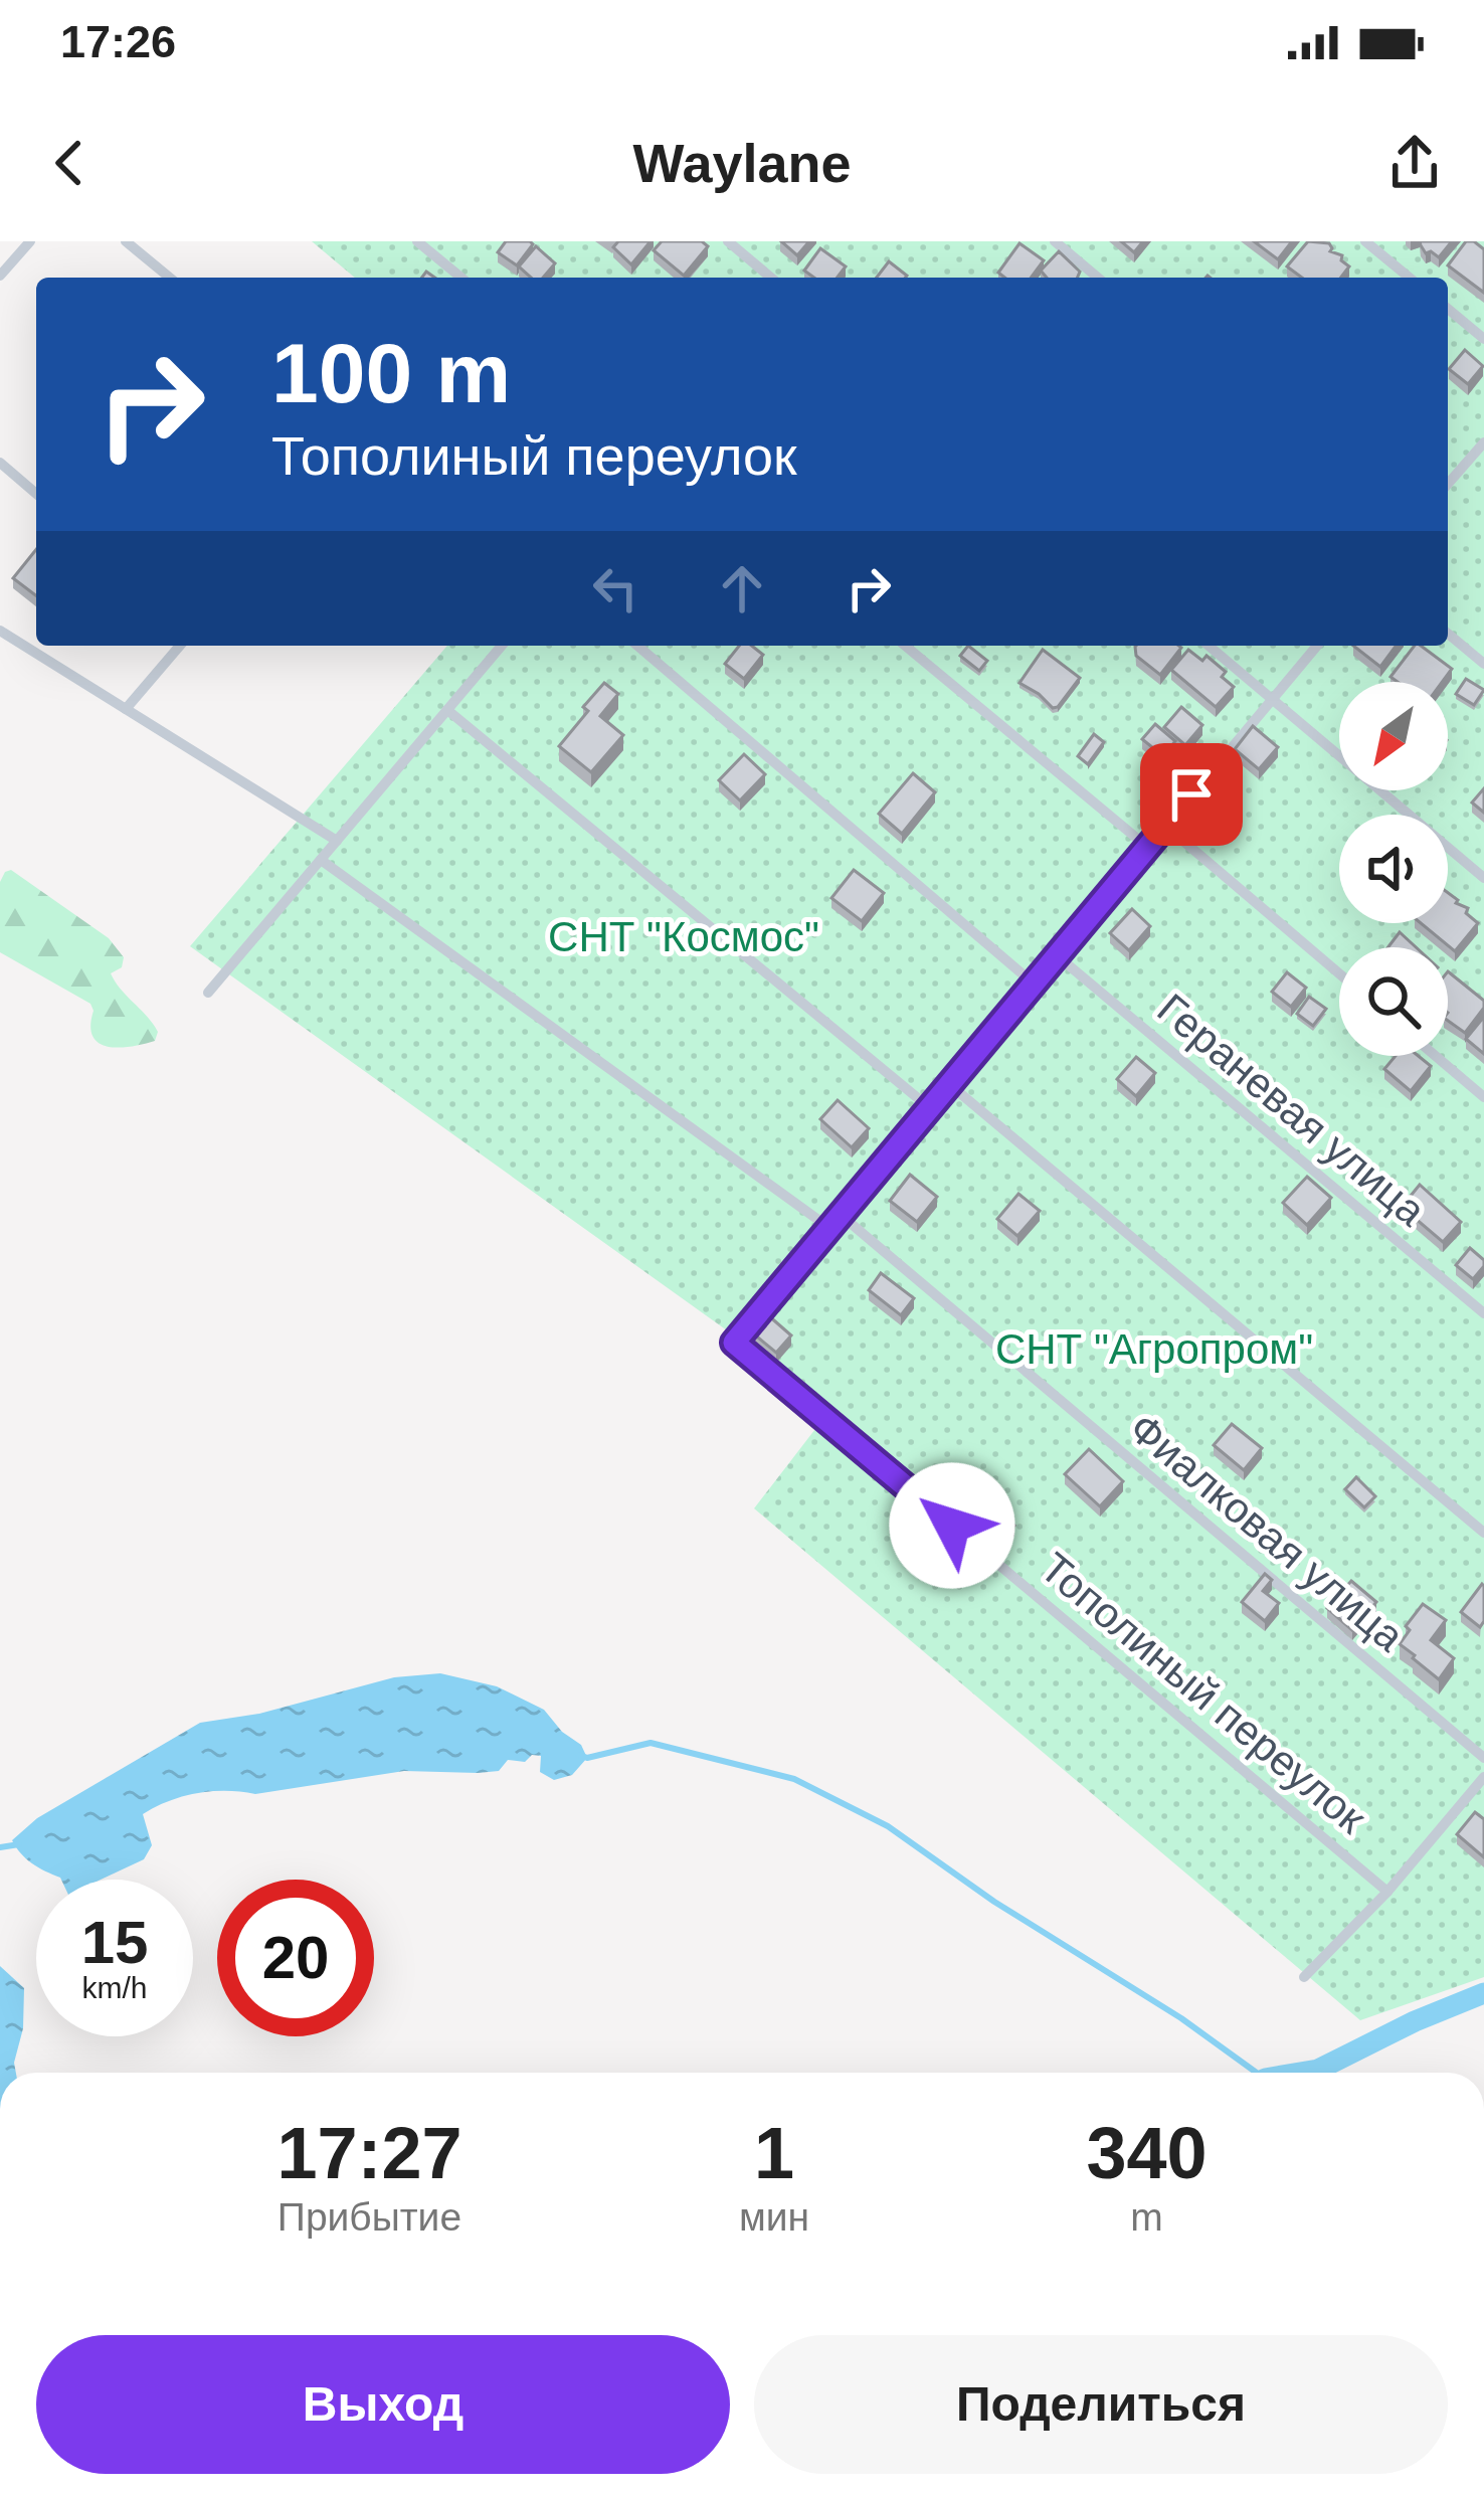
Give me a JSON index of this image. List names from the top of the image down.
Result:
{
  "streets": {
    "lane": ["Гераневая улица", "Фиалковая улица", "Тополиный переулок"]
  },
  "crossings": [
    ["Гераневая улица", "Тополиный переулок"],
    ["Фиалковая улица", "Тополиный переулок"]
  ],
  "parks": ["СНТ \"Космос\"", "СНТ \"Агропром\""],
  "north": "bottom left",
  "page": {
    "status": "17:26",
    "header": "Waylane",
    "turn": ["100 m", "Тополиный переулок"],
    "speed": "15 km/h",
    "limit": "20",
    "eta": [
      "17:27",
      "Прибытие",
      "1",
      "мин",
      "340",
      "m"
    ],
    "buttons": ["Выход", "Поделиться"]
  }
}
